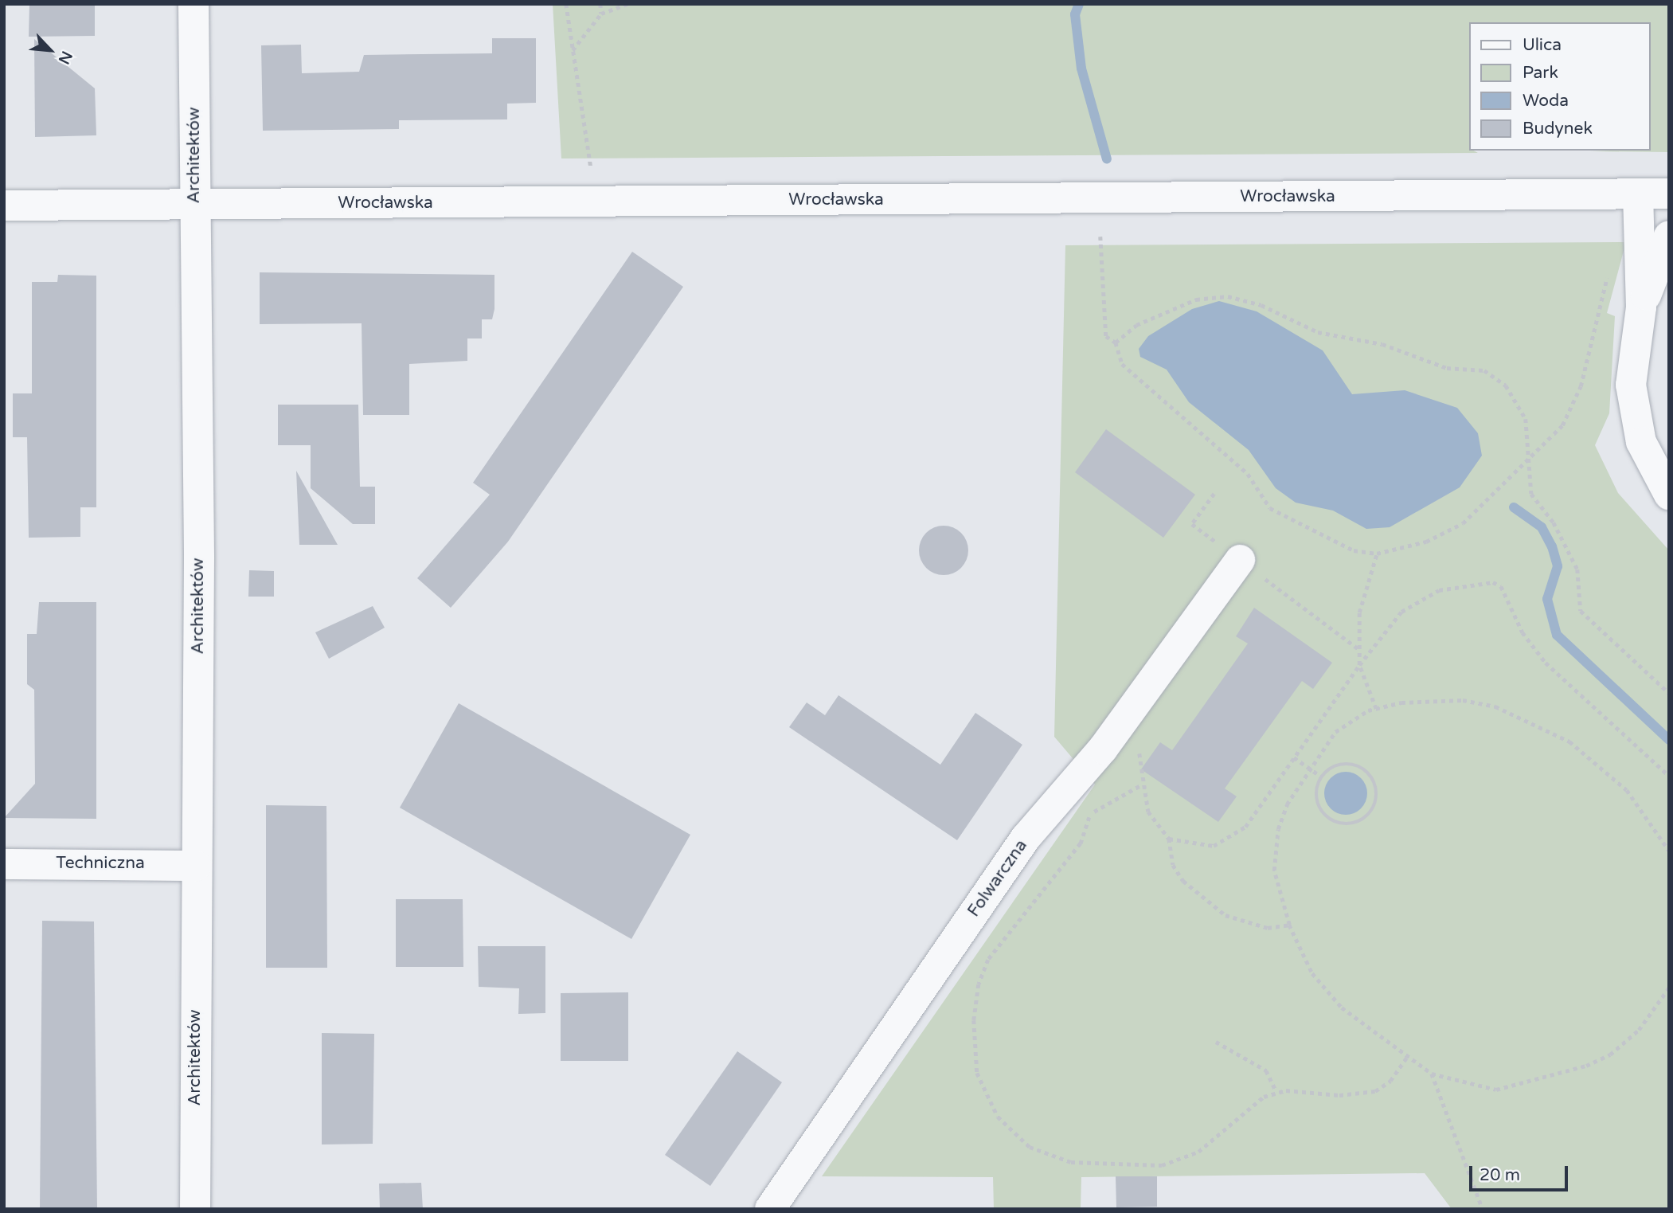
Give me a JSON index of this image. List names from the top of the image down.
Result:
{
  "streets": {
    "street": [
      "Architektów",
      "Wrocławska",
      "Techniczna",
      "Folwarczna"
    ]
  },
  "crossings": [
    ["Architektów", "Wrocławska"],
    ["Architektów", "Techniczna"]
  ],
  "legend": [
    "Ulica",
    "Park",
    "Woda",
    "Budynek"
  ],
  "scale_bar": "20 m",
  "north": "bottom right"
}
